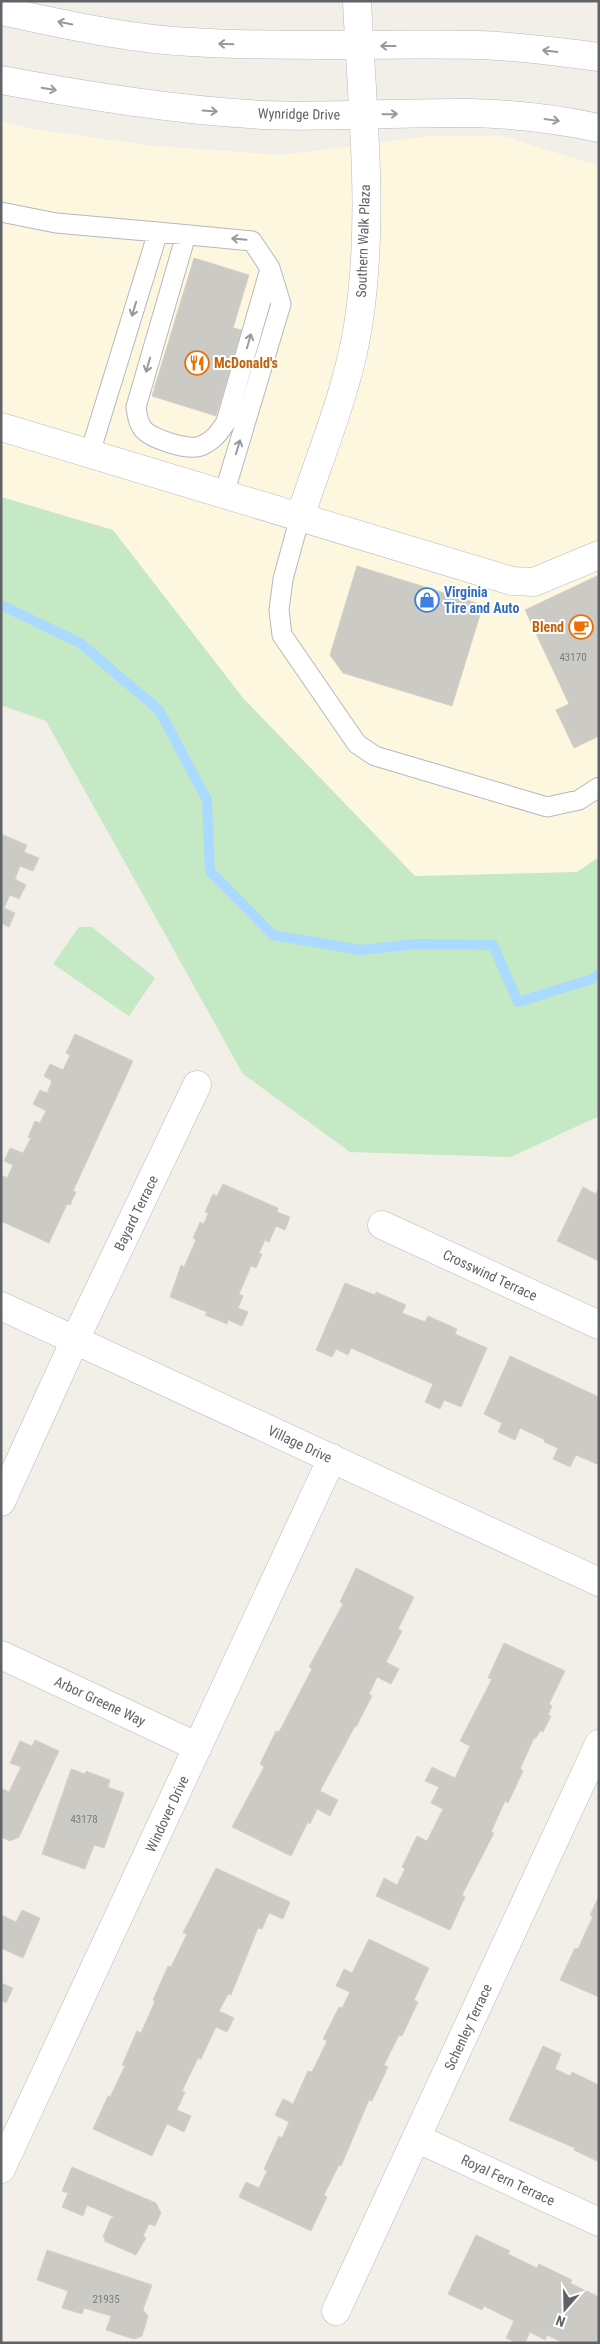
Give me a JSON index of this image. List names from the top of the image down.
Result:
{
  "streets": {
    "street": [
      "Wynridge Drive",
      "Southern Walk Plaza",
      "Bayard Terrace",
      "Crosswind Terrace",
      "Village Drive",
      "Arbor Greene Way",
      "Windover Drive",
      "Schenley Terrace",
      "Royal Fern Terrace"
    ]
  },
  "crossings": [
    ["Wynridge Drive", "Southern Walk Plaza"],
    ["Bayard Terrace", "Village Drive"],
    ["Village Drive", "Windover Drive"],
    ["Arbor Greene Way", "Windover Drive"],
    ["Schenley Terrace", "Royal Fern Terrace"]
  ],
  "places": {
    "restaurant": ["McDonald's"],
    "shop": ["Virginia Tire and Auto"],
    "cafe": ["Blend"]
  },
  "house_numbers": ["43170", "43178", "21935"],
  "north": "bottom"
}
